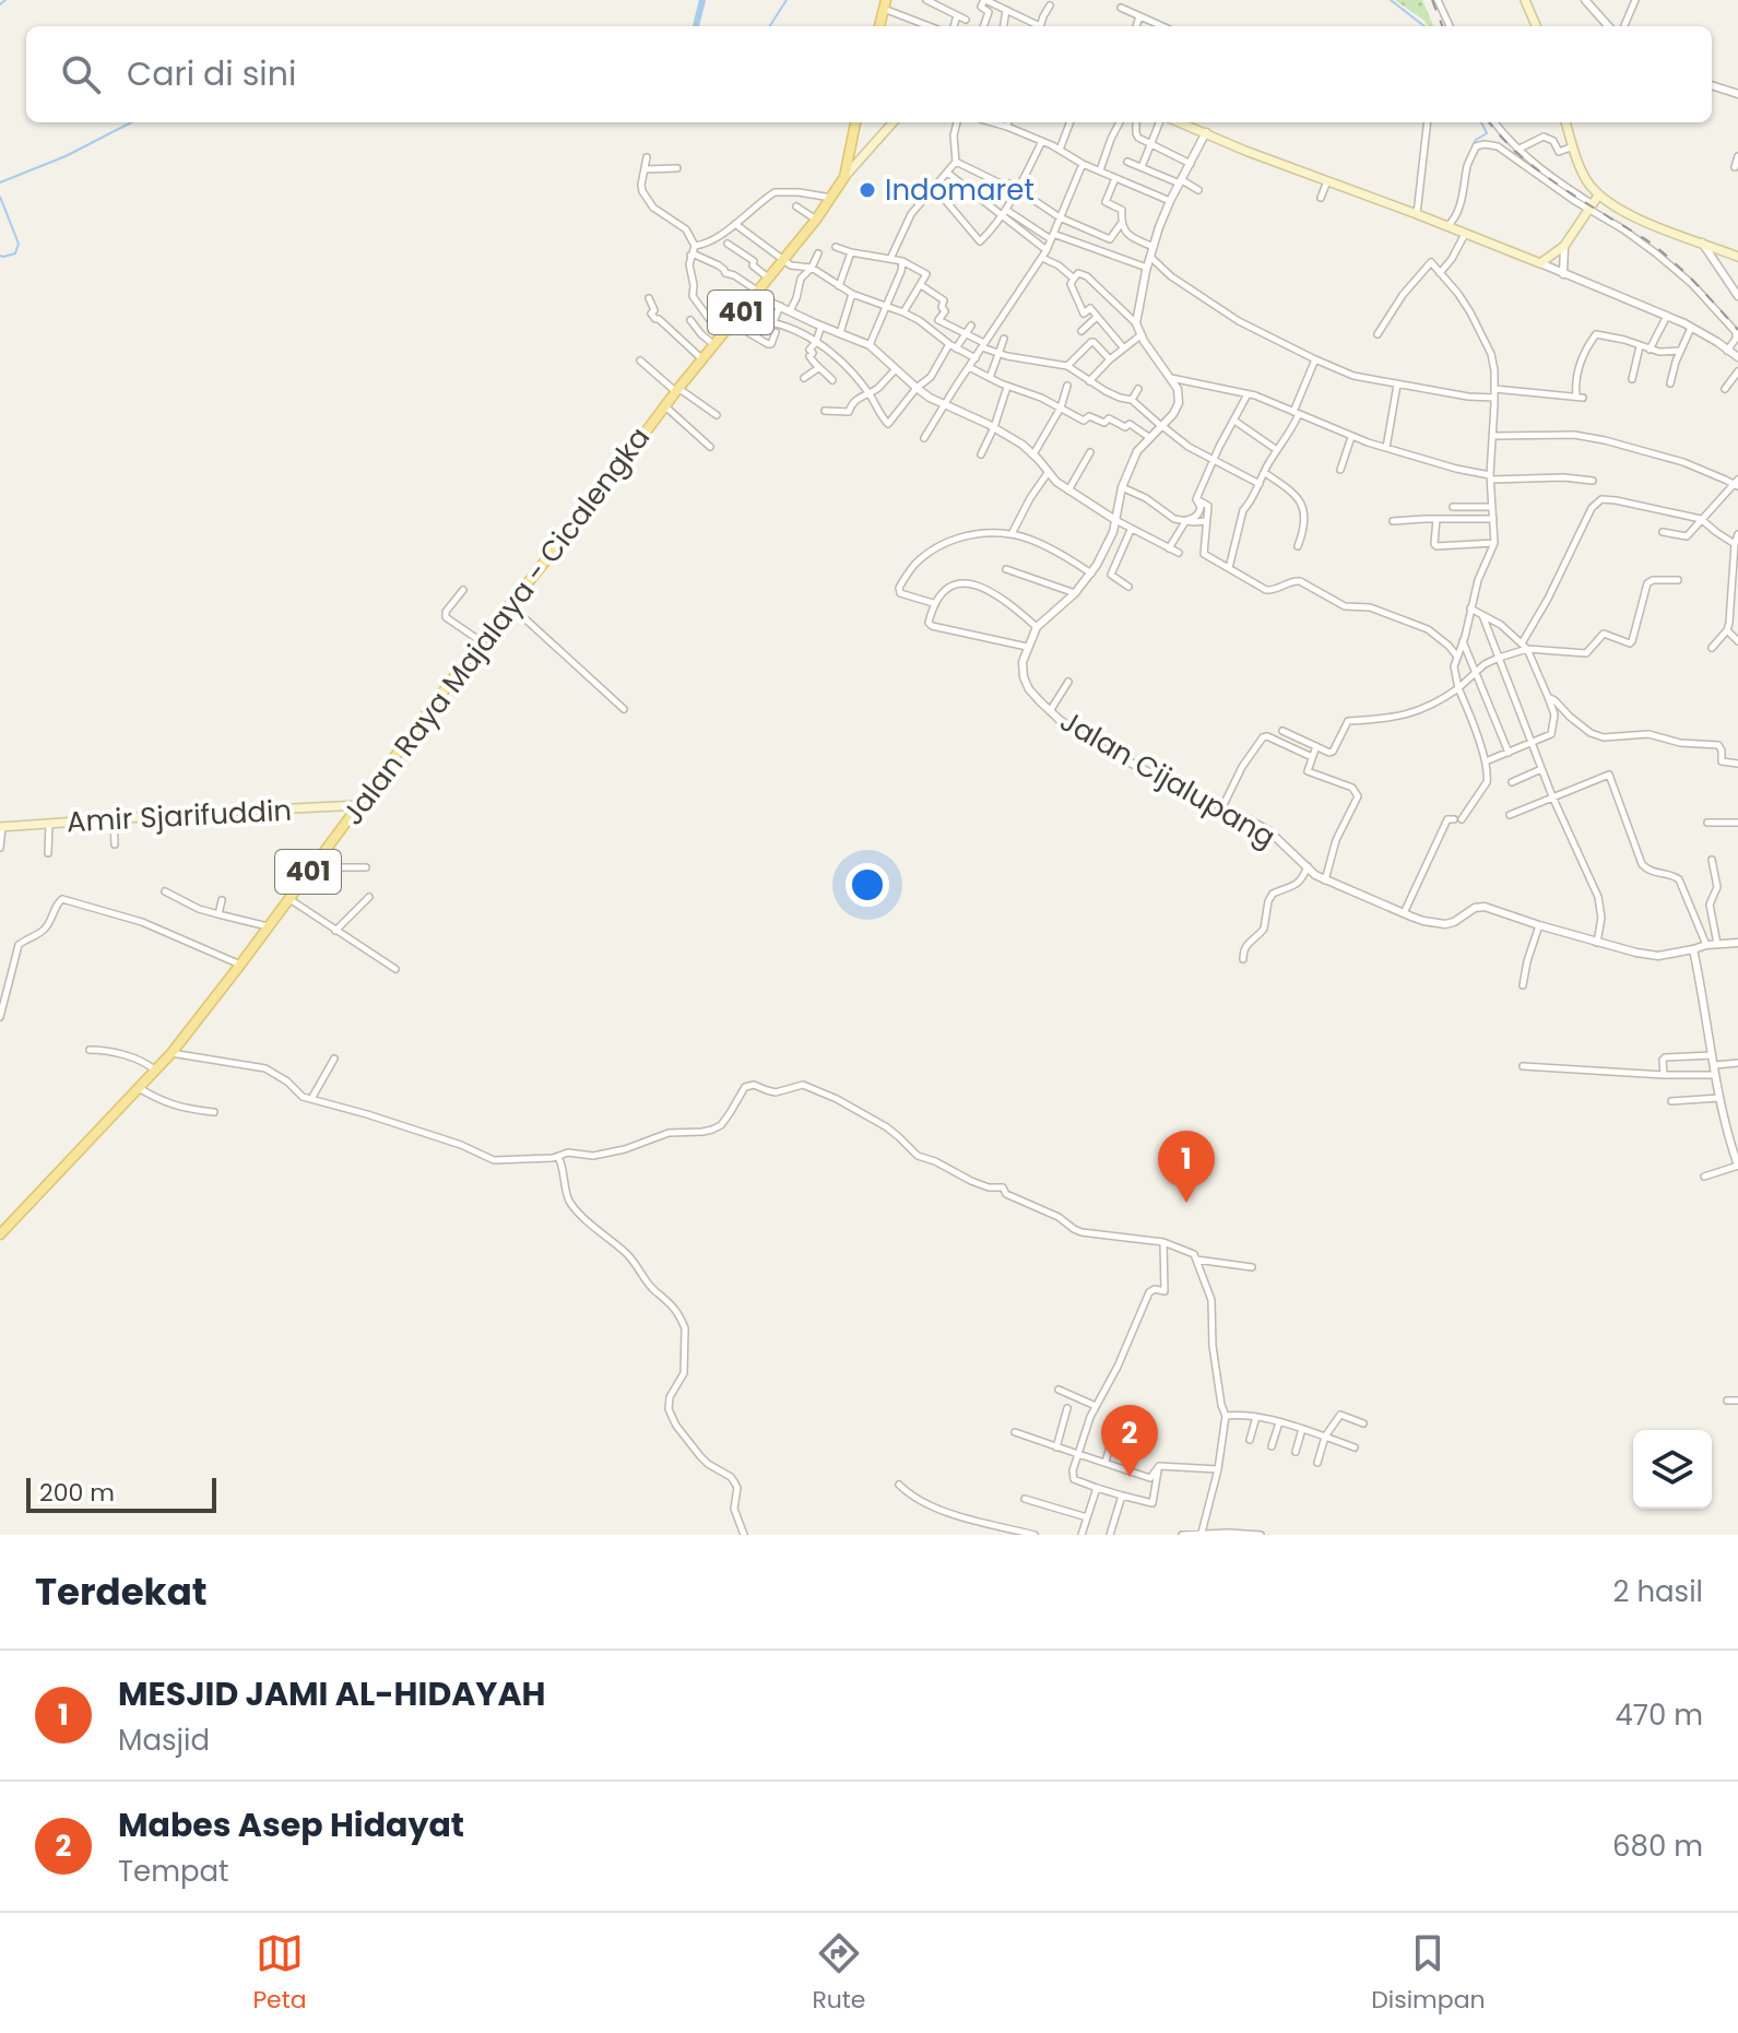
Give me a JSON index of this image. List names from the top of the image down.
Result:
{
  "streets": {
    "main road": ["401", "Jalan Raya Majalaya - Cicalengka", "Amir Sjarifuddin"],
    "street": ["Jalan Cijalupang"]
  },
  "crossings": [
    ["Jalan Raya Majalaya - Cicalengka", "Amir Sjarifuddin"]
  ],
  "places": ["Indomaret"],
  "scale_bar": "200 m",
  "page": {
    "search": "Cari di sini",
    "pins": ["1", "2"],
    "scale": "200 m",
    "heading": ["Terdekat", "2 hasil"],
    "list": [
      {
        "mark": "1",
        "name": "MESJID JAMI AL-HIDAYAH",
        "note": "Masjid",
        "value": "470 m"
      },
      {
        "mark": "2",
        "name": "Mabes Asep Hidayat",
        "note": "Tempat",
        "value": "680 m"
      }
    ],
    "nav": ["Peta", "Rute", "Disimpan"]
  }
}
